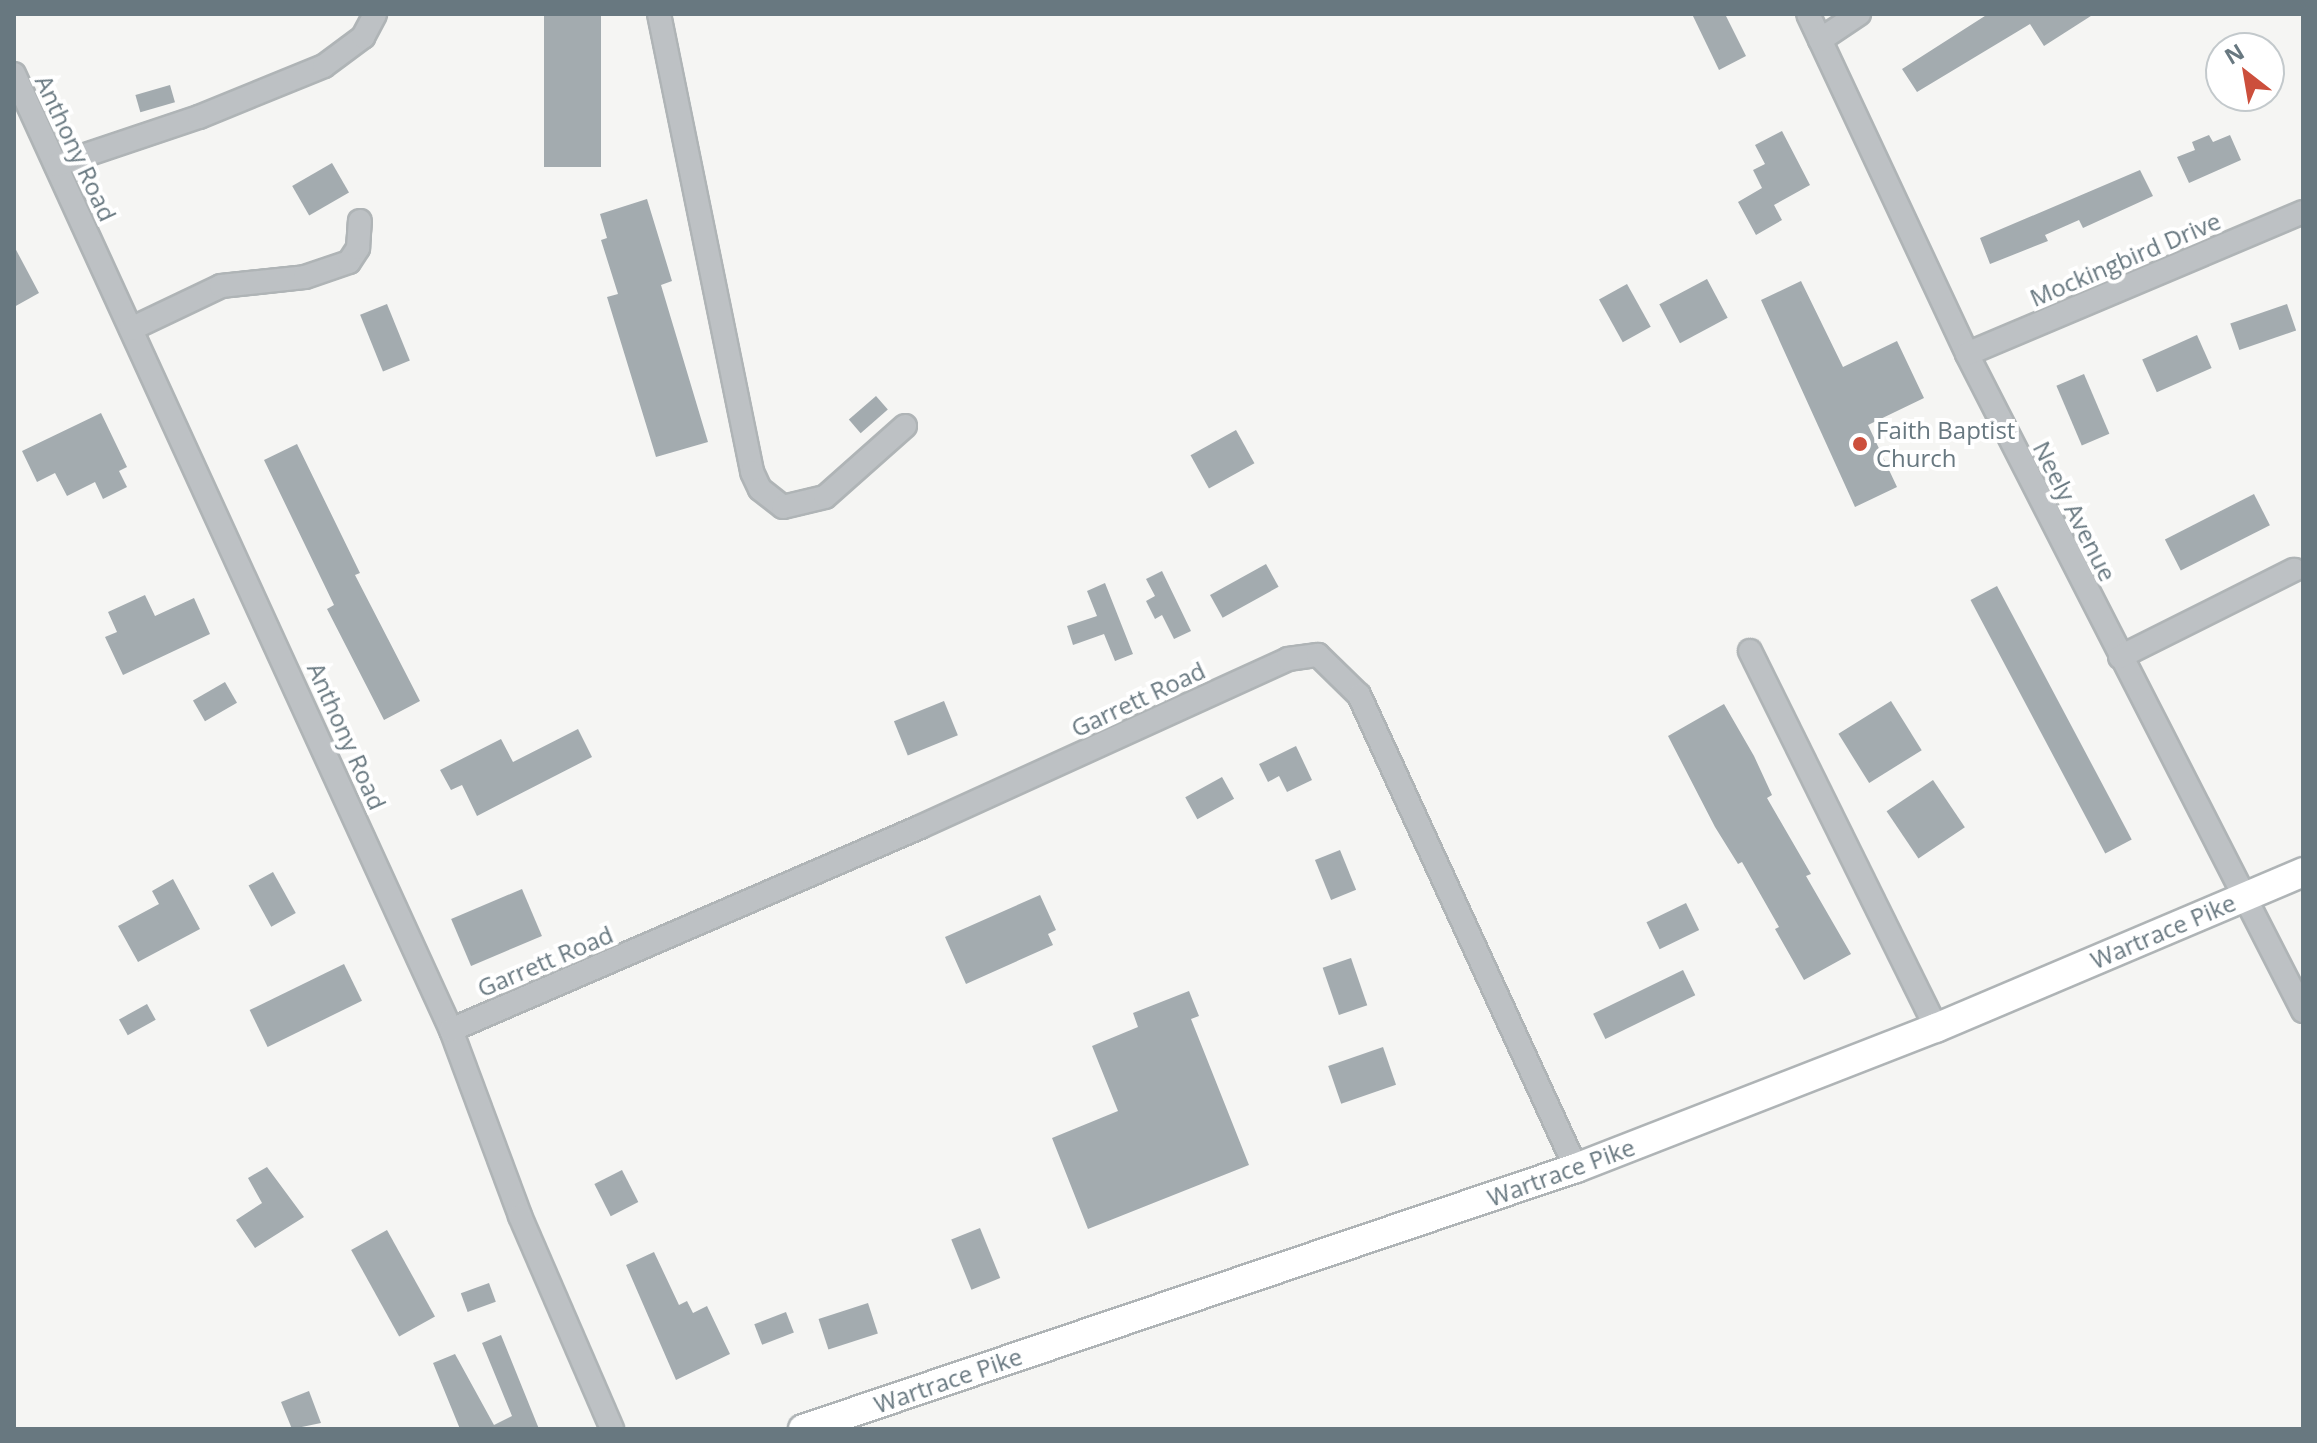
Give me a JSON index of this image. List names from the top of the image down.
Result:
{
  "streets": {
    "main road": ["Wartrace Pike"],
    "street": [
      "Anthony Road",
      "Mockingbird Drive",
      "Neely Avenue",
      "Garrett Road"
    ]
  },
  "crossings": [
    ["Anthony Road", "Garrett Road"],
    ["Mockingbird Drive", "Neely Avenue"],
    ["Neely Avenue", "Wartrace Pike"],
    ["Garrett Road", "Wartrace Pike"]
  ],
  "places": ["Faith Baptist Church"],
  "north": "top left"
}
